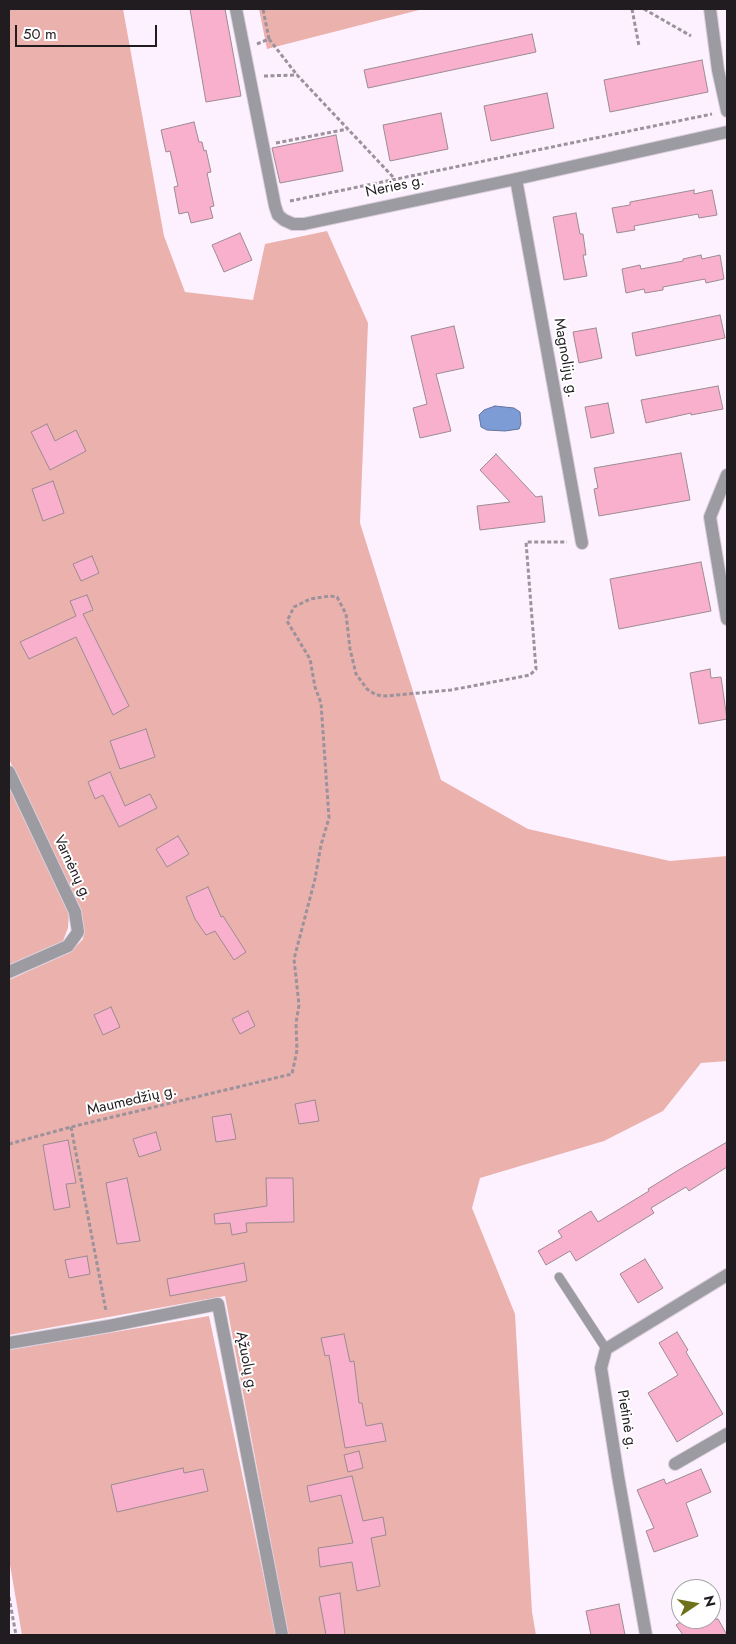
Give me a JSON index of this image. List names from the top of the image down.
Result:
{
  "streets": {
    "street": [
      "Neries g.",
      "Magnolijų g.",
      "Varnėnų g.",
      "Ąžuolų g.",
      "Pietinė g."
    ],
    "path": ["Maumedžių g."]
  },
  "crossings": [
    ["Neries g.", "Magnolijų g."],
    ["Magnolijų g.", "Maumedžių g."]
  ],
  "scale_bar": "50 m",
  "north": "right"
}
